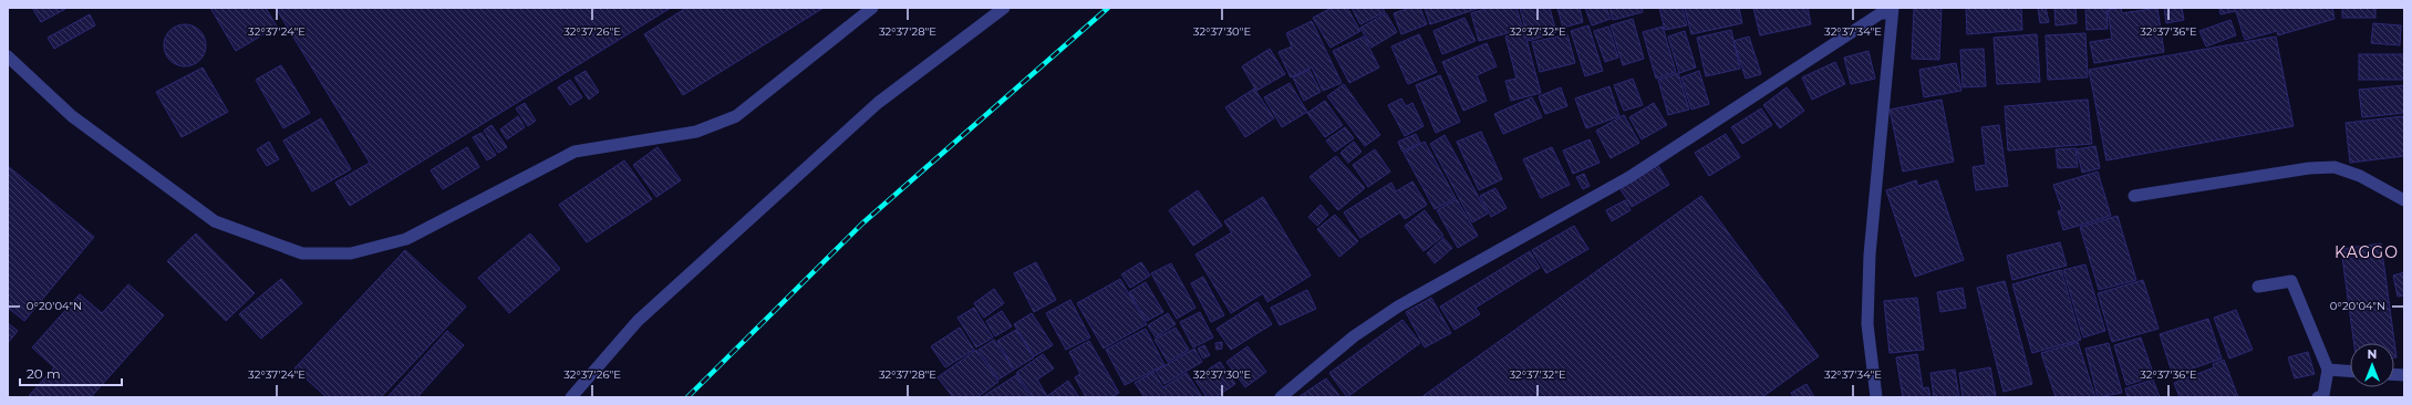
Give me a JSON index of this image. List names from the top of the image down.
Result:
{
  "districts": ["KAGGO"],
  "scale_bar": "20 m",
  "north": "top",
  "coordinates": [
    "32°37'24\"E",
    "32°37'26\"E",
    "32°37'28\"E",
    "32°37'30\"E",
    "32°37'32\"E",
    "32°37'34\"E",
    "32°37'36\"E",
    "0°20'04\"N"
  ]
}
